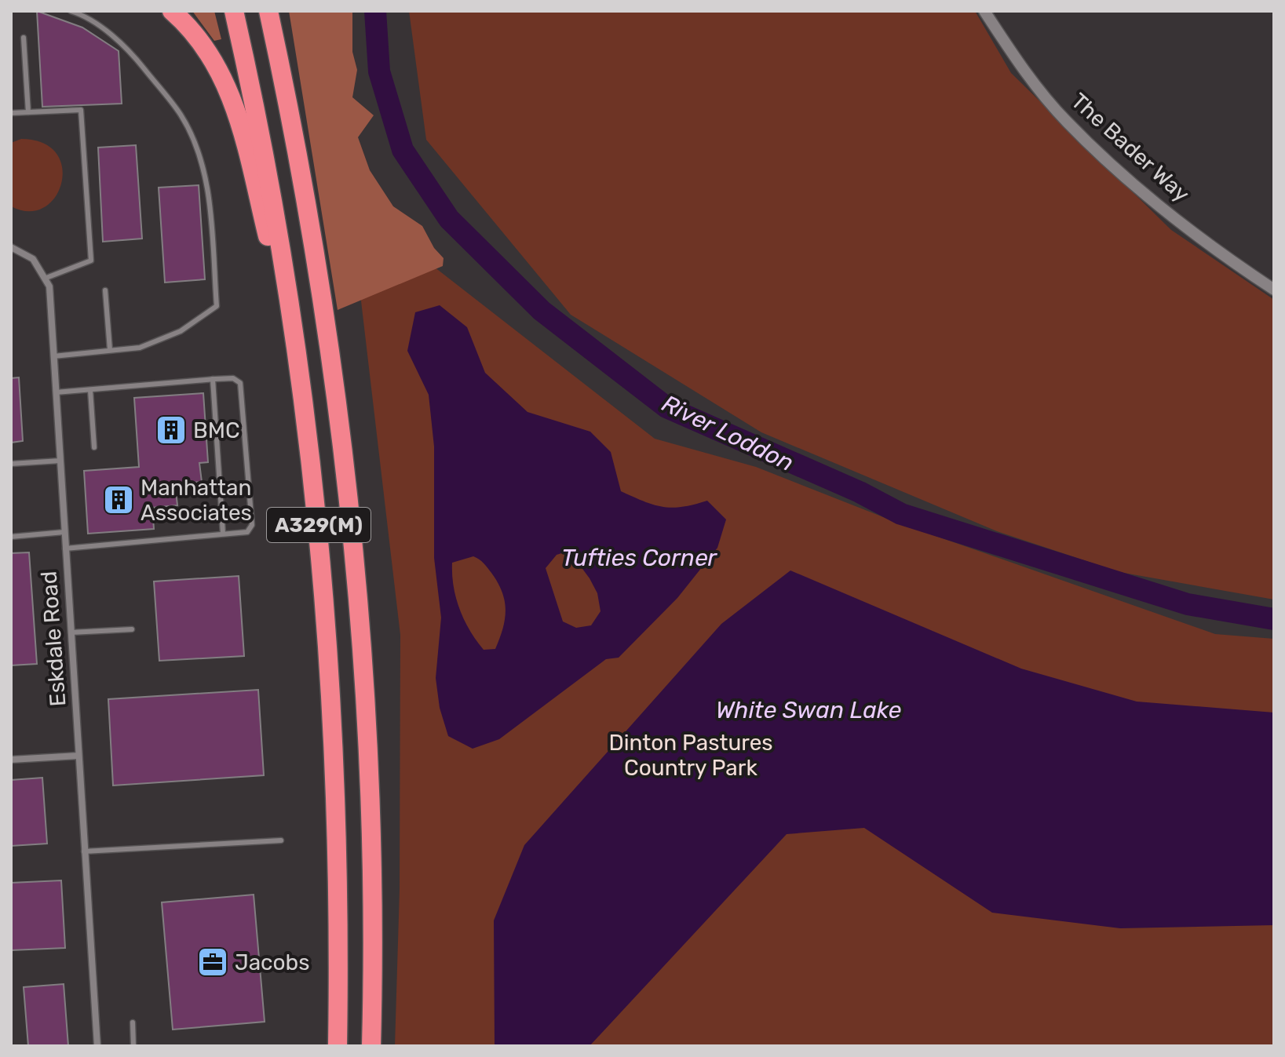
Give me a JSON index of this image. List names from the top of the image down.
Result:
{
  "streets": {
    "highway": ["A329(M)"],
    "street": ["The Bader Way", "Eskdale Road"]
  },
  "water": ["River Loddon", "Tufties Corner", "White Swan Lake"],
  "parks": ["Dinton Pastures Country Park"],
  "places": {
    "building": ["BMC", "Manhattan Associates"],
    "office": ["Jacobs"]
  }
}
